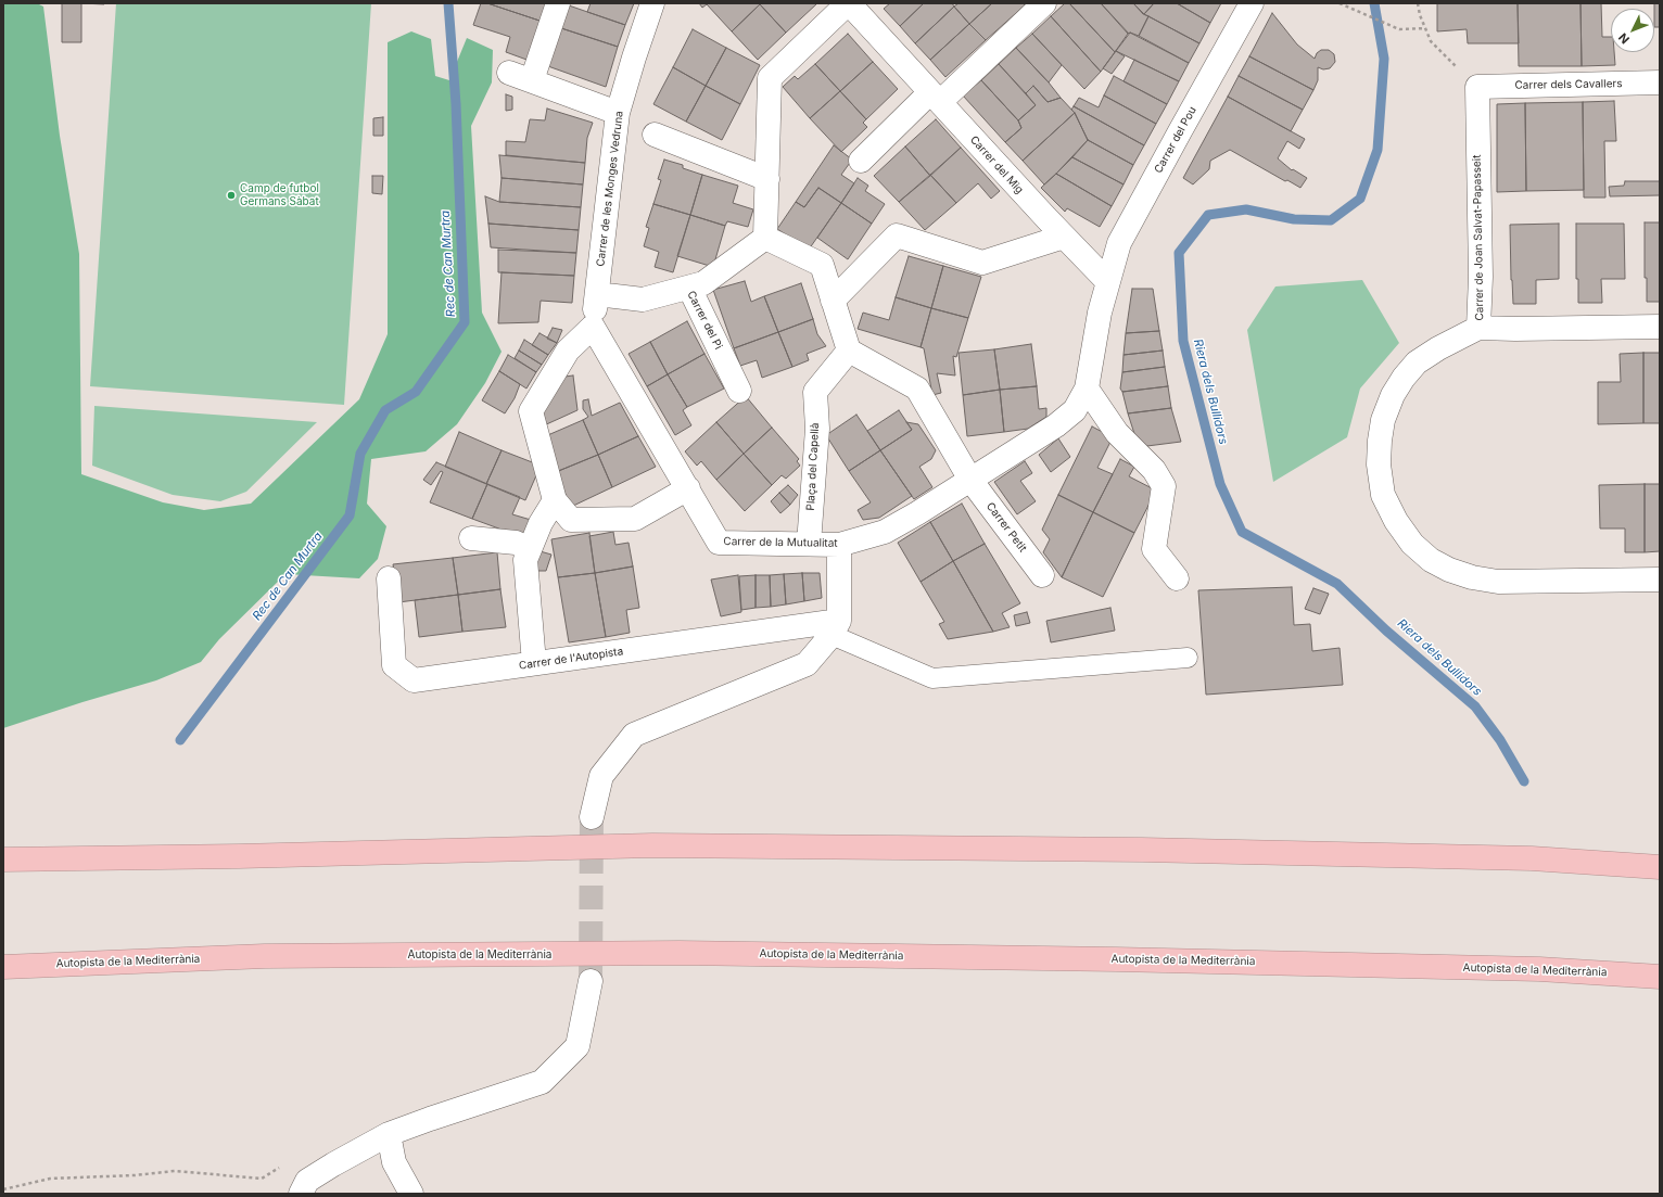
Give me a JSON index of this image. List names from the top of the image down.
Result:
{
  "streets": {
    "highway": ["Autopista de la Mediterrània"],
    "street": [
      "Carrer dels Cavallers",
      "Carrer del Pou",
      "Carrer del Mig",
      "Carrer de les Monges Vedruna",
      "Carrer de Joan Salvat-Papasseit",
      "Carrer del Pi",
      "Plaça del Capellà",
      "Carrer Petit",
      "Carrer de la Mutualitat",
      "Carrer de l'Autopista"
    ]
  },
  "crossings": [
    ["Carrer dels Cavallers", "Carrer de Joan Salvat-Papasseit"],
    ["Carrer del Pou", "Carrer del Mig"],
    ["Carrer del Pou", "Carrer de la Mutualitat"],
    ["Carrer del Mig", "Carrer de la Mutualitat"],
    ["Carrer de les Monges Vedruna", "Carrer del Pi"],
    ["Carrer de les Monges Vedruna", "Carrer de la Mutualitat"],
    ["Plaça del Capellà", "Carrer de la Mutualitat"],
    ["Carrer Petit", "Carrer de la Mutualitat"]
  ],
  "water": ["Rec de Can Murtra", "Riera dels Bullidors"],
  "places": ["Camp de futbol Germans Sàbat"],
  "north": "bottom left"
}
